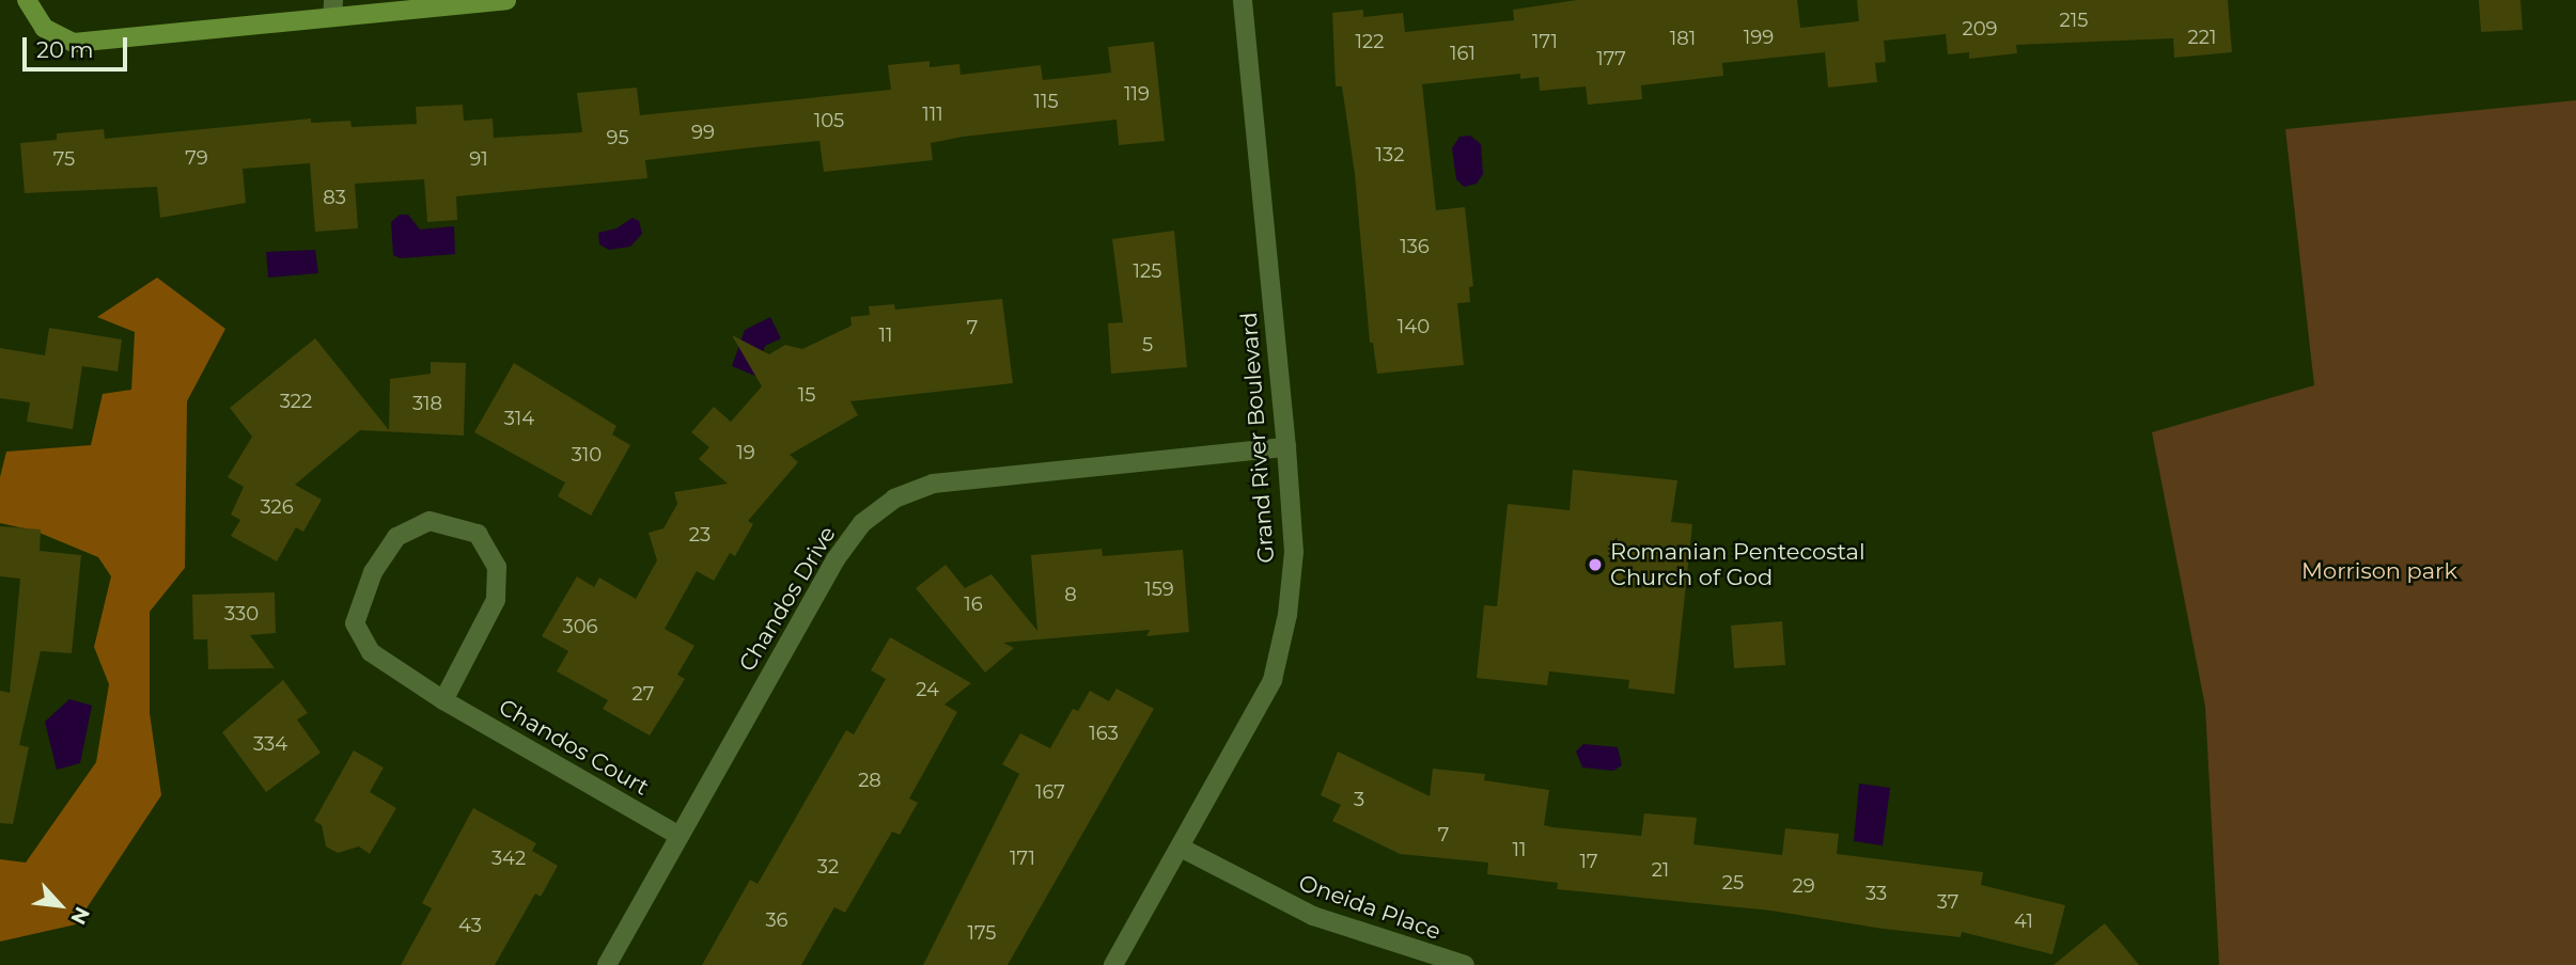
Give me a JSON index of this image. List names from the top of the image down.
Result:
{
  "streets": {
    "street": [
      "Grand River Boulevard",
      "Chandos Drive",
      "Chandos Court",
      "Oneida Place"
    ]
  },
  "crossings": [
    ["Grand River Boulevard", "Chandos Drive"],
    ["Grand River Boulevard", "Oneida Place"],
    ["Chandos Drive", "Chandos Court"]
  ],
  "parks": ["Morrison park"],
  "places": ["Romanian Pentecostal Church of God"],
  "house_numbers": [
    "215",
    "209",
    "199",
    "221",
    "181",
    "122",
    "171",
    "161",
    "177",
    "119",
    "115",
    "111",
    "105",
    "99",
    "95",
    "132",
    "79",
    "75",
    "91",
    "83",
    "136",
    "125",
    "140",
    "7",
    "11",
    "5",
    "15",
    "322",
    "318",
    "314",
    "19",
    "310",
    "326",
    "23",
    "159",
    "8",
    "16",
    "330",
    "306",
    "24",
    "27",
    "163",
    "334",
    "28",
    "167",
    "3",
    "7",
    "11",
    "342",
    "171",
    "17",
    "32",
    "21",
    "25",
    "29",
    "33",
    "37",
    "36",
    "41",
    "43",
    "175"
  ],
  "scale_bar": "20 m",
  "north": "bottom right"
}
